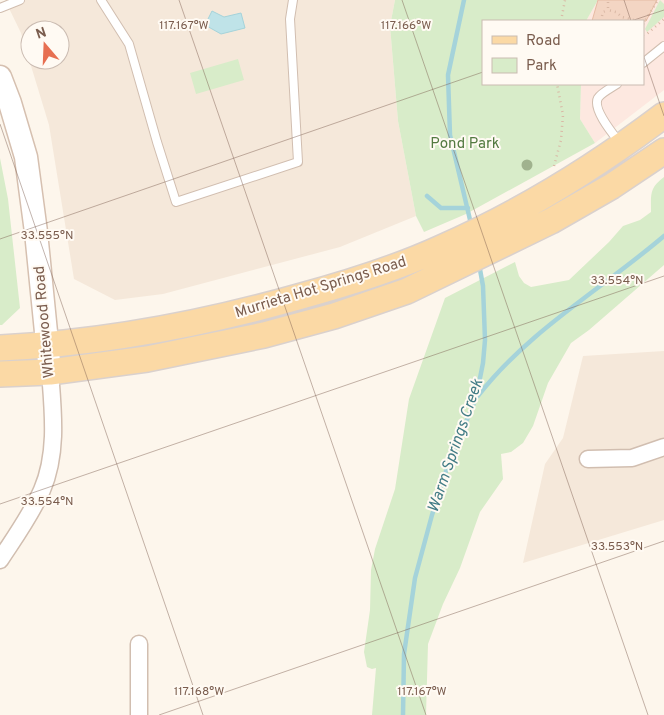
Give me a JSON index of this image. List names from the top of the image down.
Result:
{
  "streets": {
    "main road": ["Murrieta Hot Springs Road", "Whitewood Road"]
  },
  "crossings": [
    ["Murrieta Hot Springs Road", "Whitewood Road"]
  ],
  "water": ["Warm Springs Creek"],
  "parks": ["Pond Park"],
  "legend": ["Road", "Park"],
  "north": "top",
  "coordinates": [
    "117.167°W",
    "117.166°W",
    "33.555°N",
    "33.554°N",
    "33.553°N",
    "117.168°W"
  ]
}
